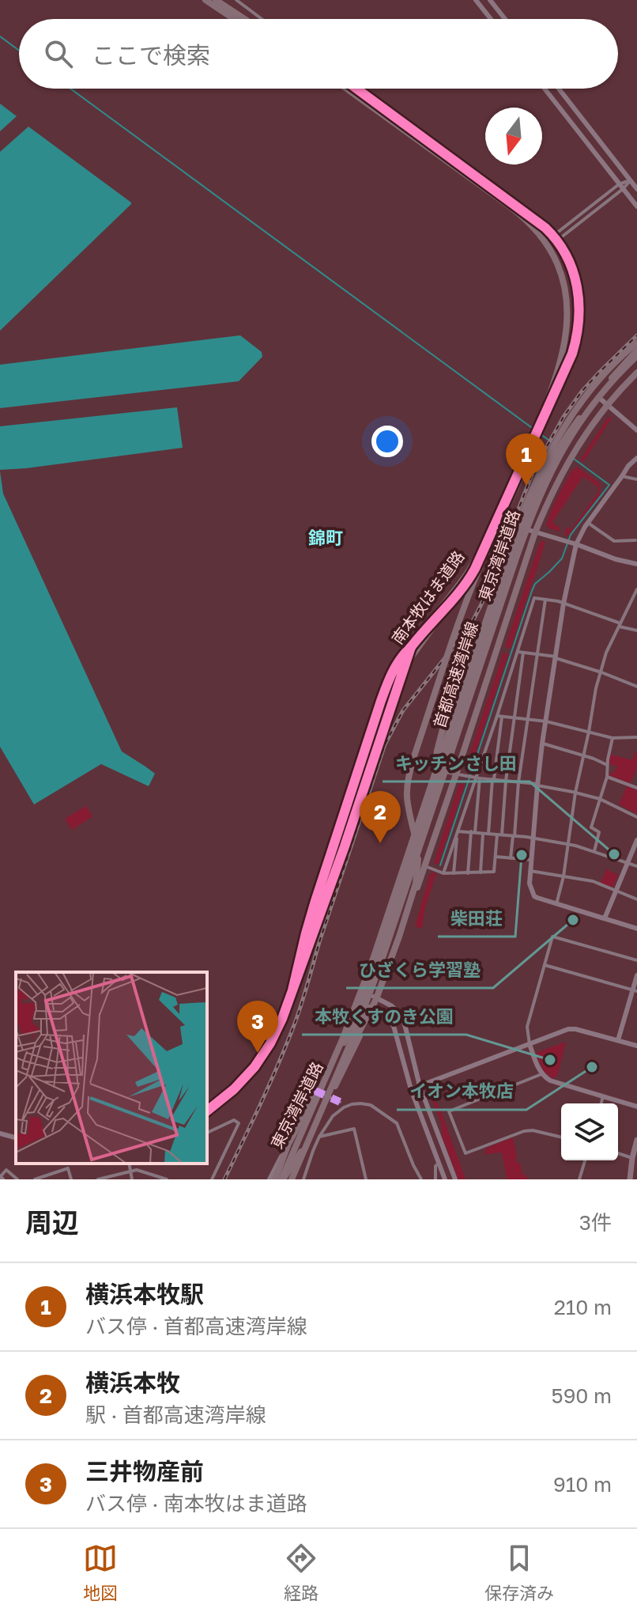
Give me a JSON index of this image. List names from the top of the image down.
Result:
{
  "streets": {
    "highway": ["東京湾岸道路", "南本牧はま道路", "首都高速湾岸線"]
  },
  "crossings": [
    ["東京湾岸道路", "首都高速湾岸線"]
  ],
  "districts": ["錦町"],
  "places": [
    "キッチンさし田",
    "柴田荘",
    "ひざくら学習塾",
    "本牧くすのき公園",
    "イオン本牧店"
  ],
  "north": "bottom",
  "page": {
    "search": "ここで検索",
    "pins": ["1", "2", "3"],
    "heading": ["周辺", "3件"],
    "list": [
      {
        "mark": "1",
        "name": "横浜本牧駅",
        "note": "バス停 · 首都高速湾岸線",
        "value": "210 m"
      },
      {
        "mark": "2",
        "name": "横浜本牧",
        "note": "駅 · 首都高速湾岸線",
        "value": "590 m"
      },
      {
        "mark": "3",
        "name": "三井物産前",
        "note": "バス停 · 南本牧はま道路",
        "value": "910 m"
      }
    ],
    "nav": ["地図", "経路", "保存済み"]
  }
}
